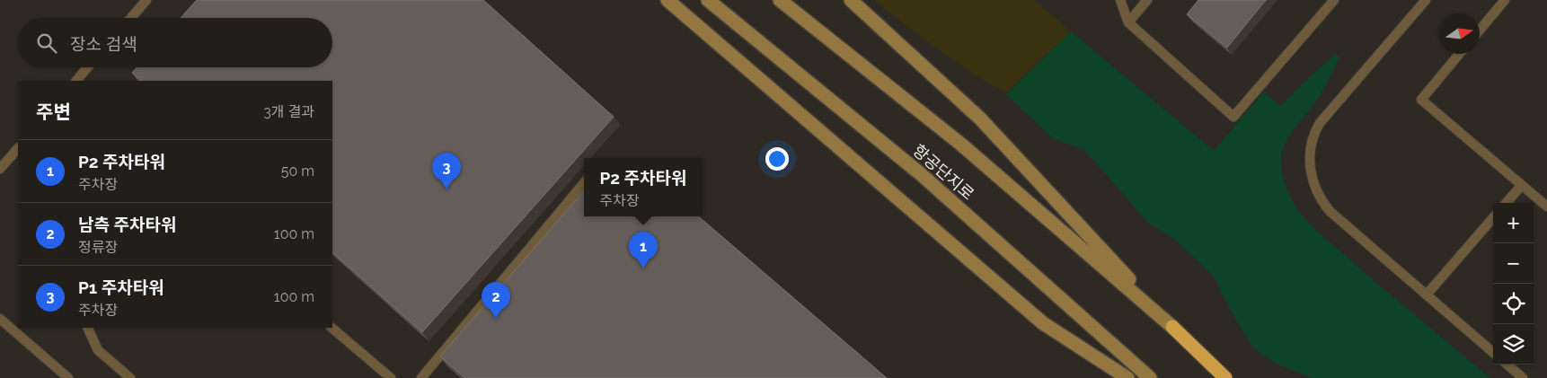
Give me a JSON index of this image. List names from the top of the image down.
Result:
{
  "streets": {
    "street": ["항공단지로"]
  },
  "north": "right",
  "page": {
    "search": "장소 검색",
    "heading": ["주변", "3개 결과"],
    "list": [
      {
        "mark": "1",
        "name": "P2 주차타워",
        "note": "주차장",
        "value": "50 m"
      },
      {
        "mark": "2",
        "name": "남측 주차타워",
        "note": "정류장",
        "value": "100 m"
      },
      {
        "mark": "3",
        "name": "P1 주차타워",
        "note": "주차장",
        "value": "100 m"
      }
    ],
    "pins": ["3", "1", "2"],
    "popup": ["P2 주차타워", "주차장"],
    "map_buttons": ["+", "−"]
  }
}
